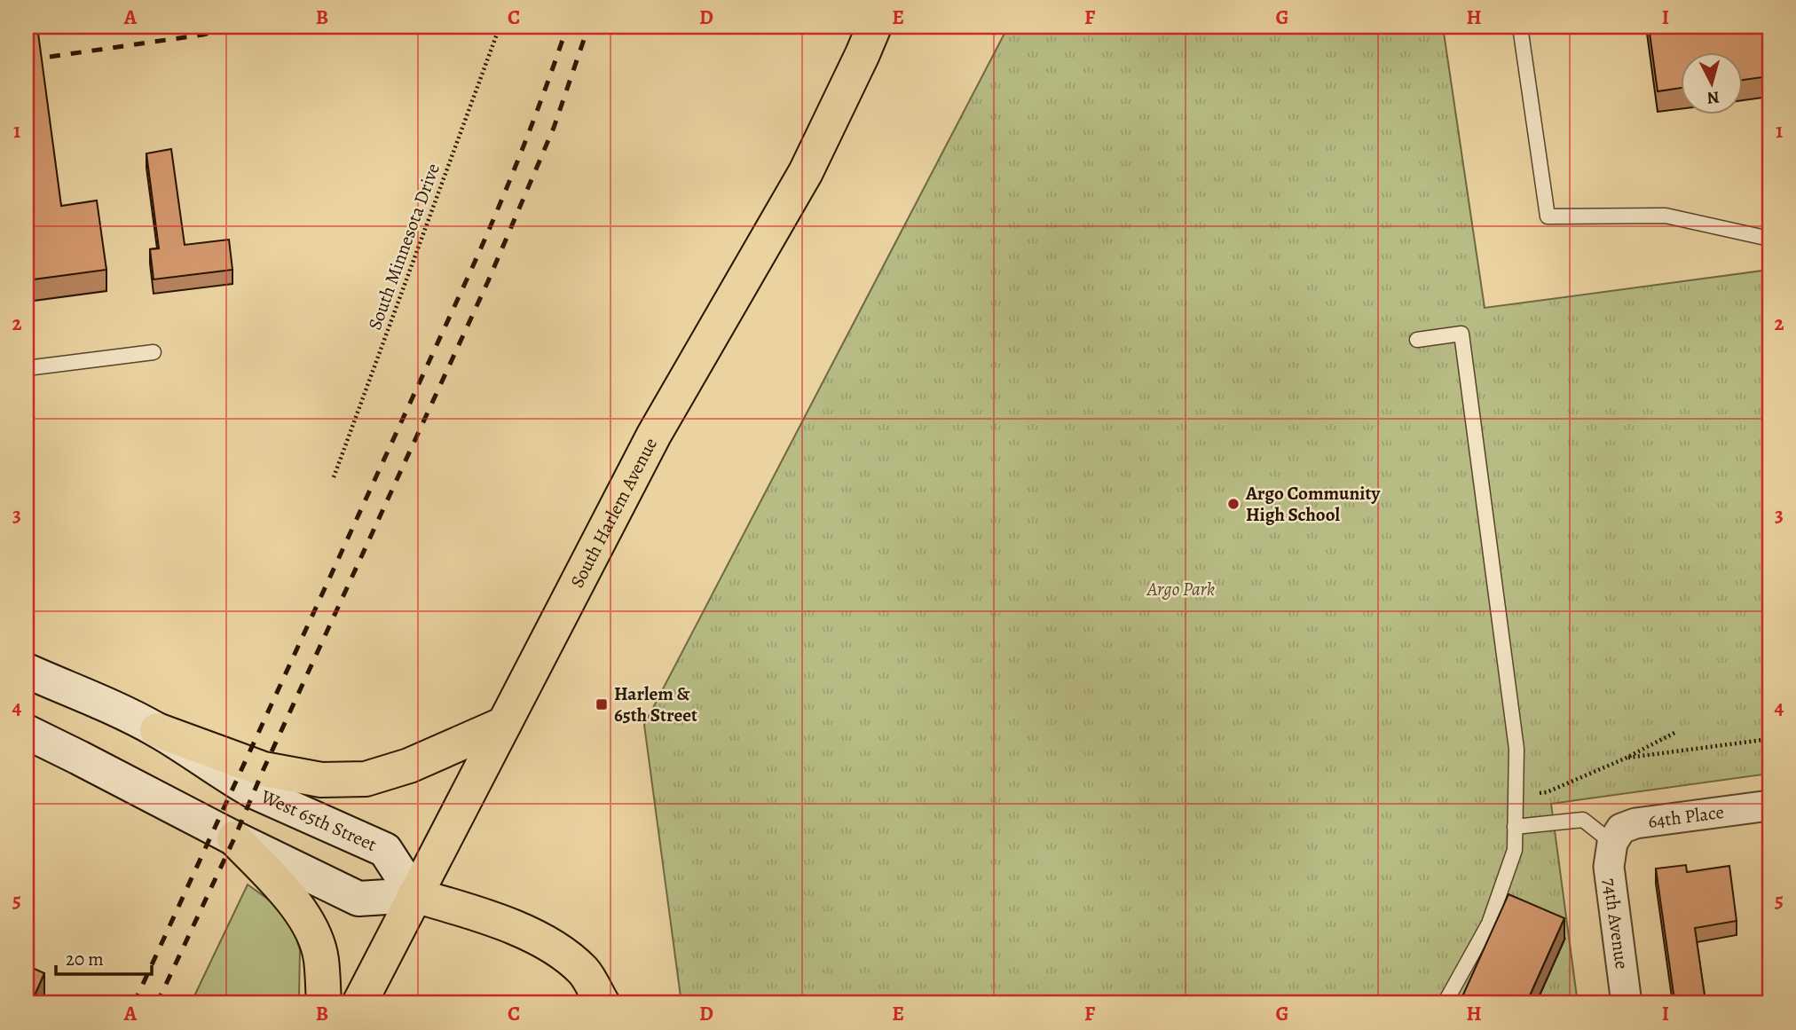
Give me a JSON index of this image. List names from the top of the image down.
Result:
{
  "streets": {
    "main road": ["South Harlem Avenue"],
    "street": ["64th Place", "West 65th Street", "74th Avenue"],
    "path": ["South Minnesota Drive"]
  },
  "crossings": [
    ["South Harlem Avenue", "West 65th Street"],
    ["64th Place", "74th Avenue"]
  ],
  "parks": ["Argo Park"],
  "places": {
    "other": ["Argo Community High School"],
    "transit": ["Harlem & 65th Street"]
  },
  "scale_bar": "20 m",
  "north": "bottom",
  "grid": {
    "columns": [
      "A",
      "B",
      "C",
      "D",
      "E",
      "F",
      "G",
      "H",
      "I"
    ],
    "rows": [
      "1",
      "2",
      "3",
      "4",
      "5"
    ]
  }
}
